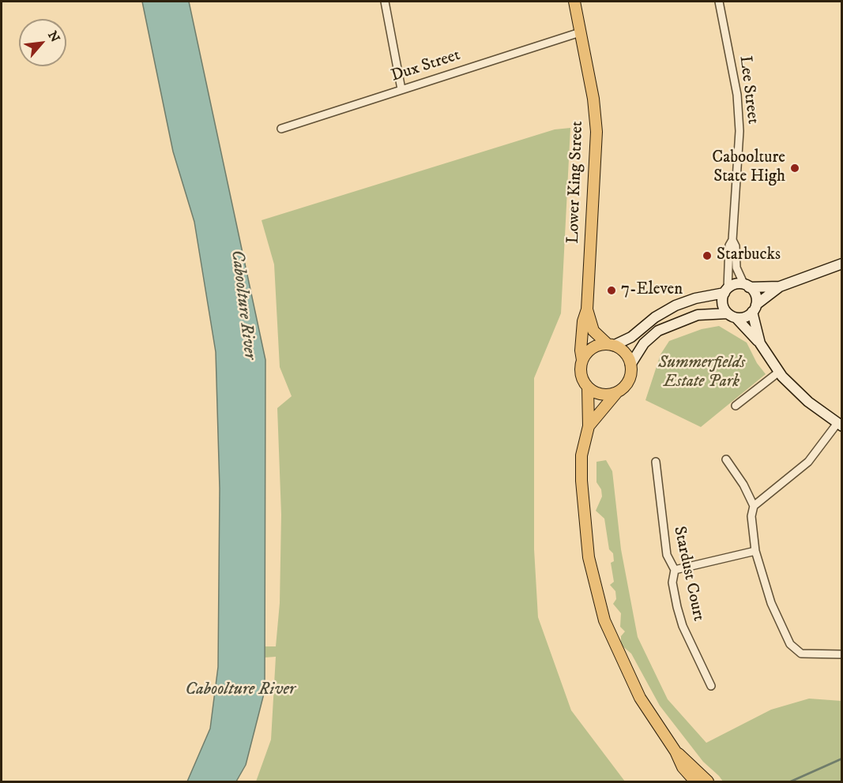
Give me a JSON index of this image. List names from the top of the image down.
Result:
{
  "streets": {
    "main road": ["Lower King Street"],
    "street": ["Dux Street", "Lee Street", "Stardust Court"]
  },
  "crossings": [
    ["Dux Street", "Lower King Street"]
  ],
  "water": ["Caboolture River"],
  "parks": ["Summerfields Estate Park"],
  "places": ["Caboolture State High", "Starbucks", "7-Eleven"],
  "north": "top right"
}
